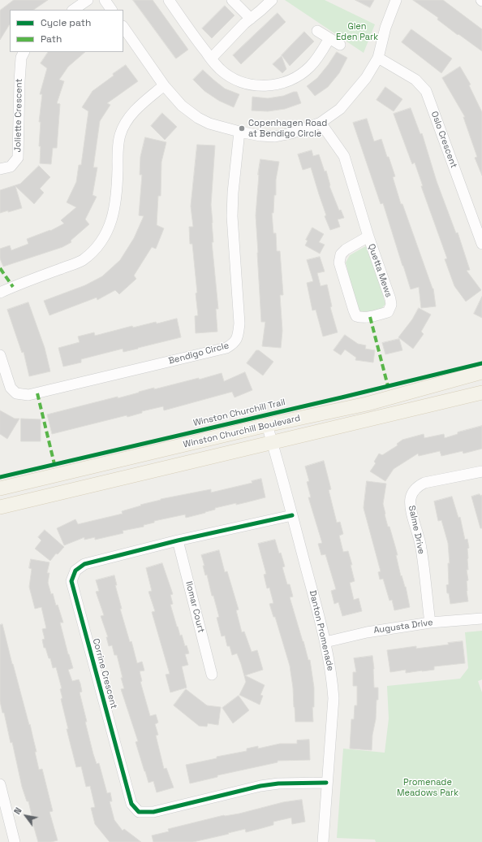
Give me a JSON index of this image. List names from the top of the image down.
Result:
{
  "streets": {
    "main road": ["Winston Churchill Boulevard"],
    "street": [
      "Joliette Crescent",
      "Oslo Crescent",
      "Quetta Mews",
      "Bendigo Circle",
      "Salme Drive",
      "Ilomar Court",
      "Augusta Drive",
      "Danton Promenade",
      "Corrine Crescent"
    ],
    "cycle path": ["Winston Churchill Trail"]
  },
  "crossings": [
    ["Winston Churchill Boulevard", "Danton Promenade"],
    ["Salme Drive", "Augusta Drive"],
    ["Ilomar Court", "Corrine Crescent"],
    ["Augusta Drive", "Danton Promenade"],
    ["Danton Promenade", "Corrine Crescent"]
  ],
  "parks": ["Glen Eden Park", "Promenade Meadows Park"],
  "places": ["Copenhagen Road at Bendigo Circle"],
  "legend": ["Cycle path", "Path"],
  "north": "top left"
}
